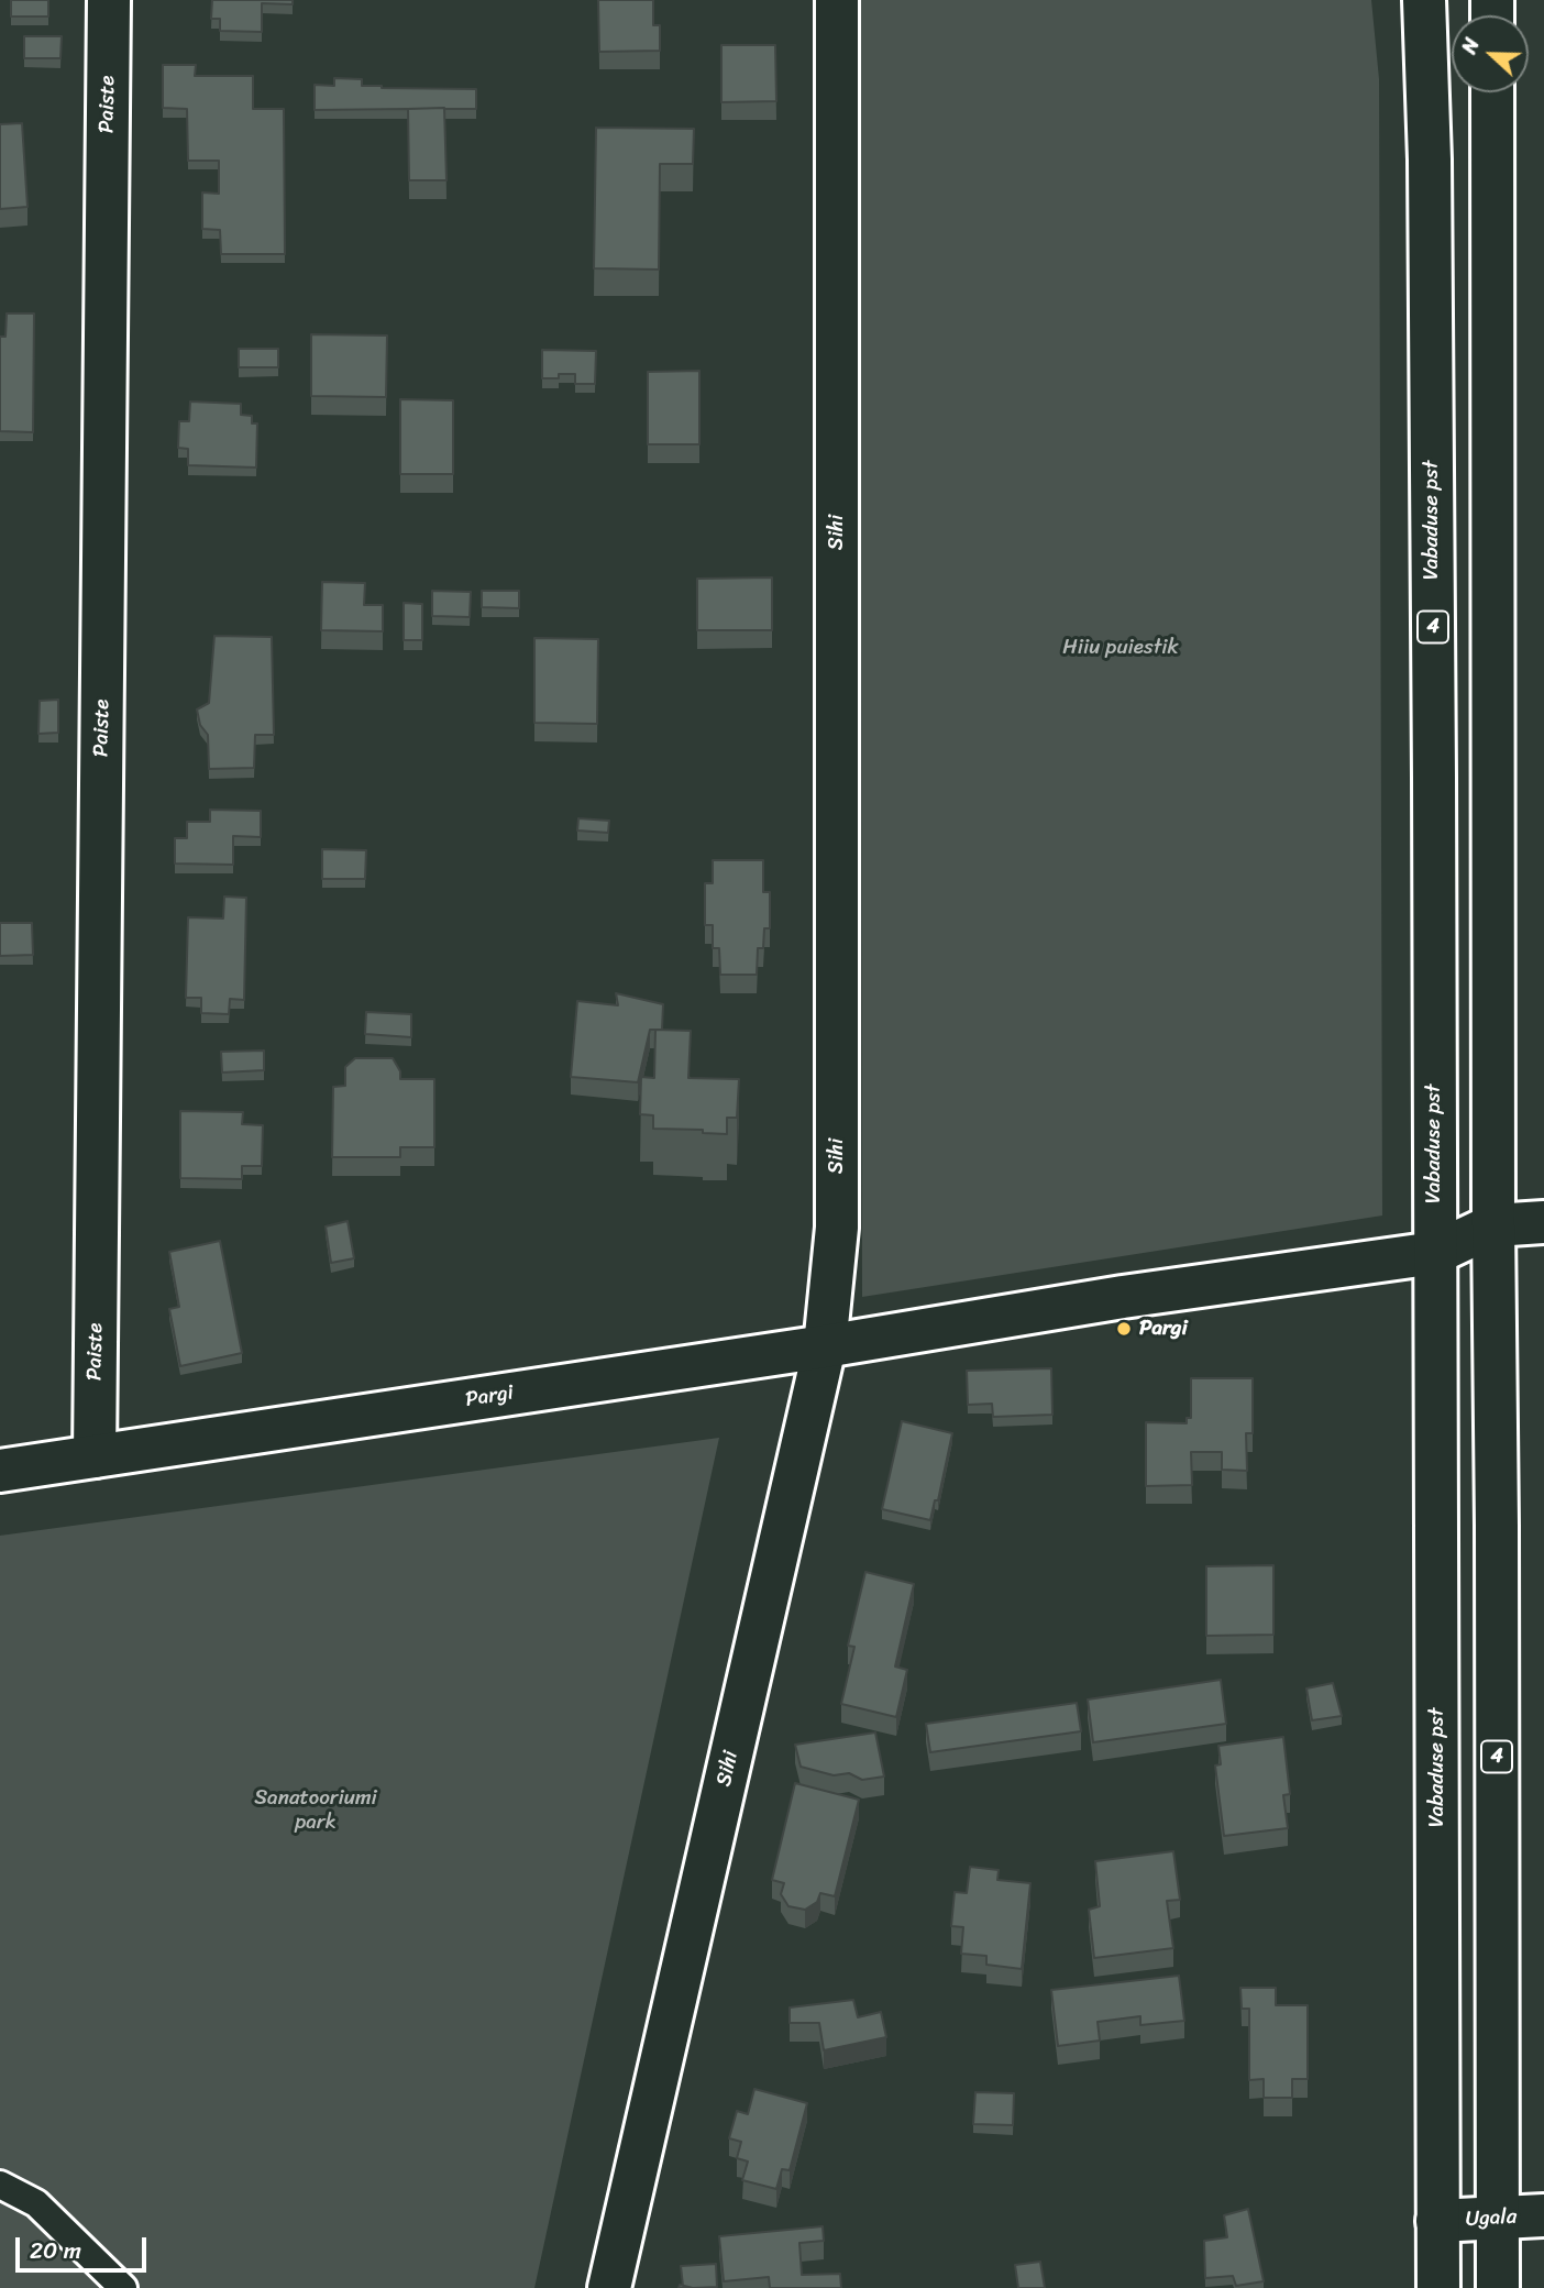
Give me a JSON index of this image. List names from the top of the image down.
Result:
{
  "streets": {
    "main road": [
      "Paiste",
      "Vabaduse pst",
      "Sihi",
      "4",
      "Pargi",
      "Ugala"
    ]
  },
  "crossings": [
    ["Paiste", "Pargi"],
    ["Vabaduse pst", "Pargi"],
    ["Vabaduse pst", "Ugala"],
    ["Sihi", "Pargi"],
    ["4", "Pargi"],
    ["4", "Ugala"]
  ],
  "parks": ["Hiiu puiestik", "Sanatooriumi park"],
  "places": ["Pargi"],
  "scale_bar": "20 m",
  "north": "left"
}
